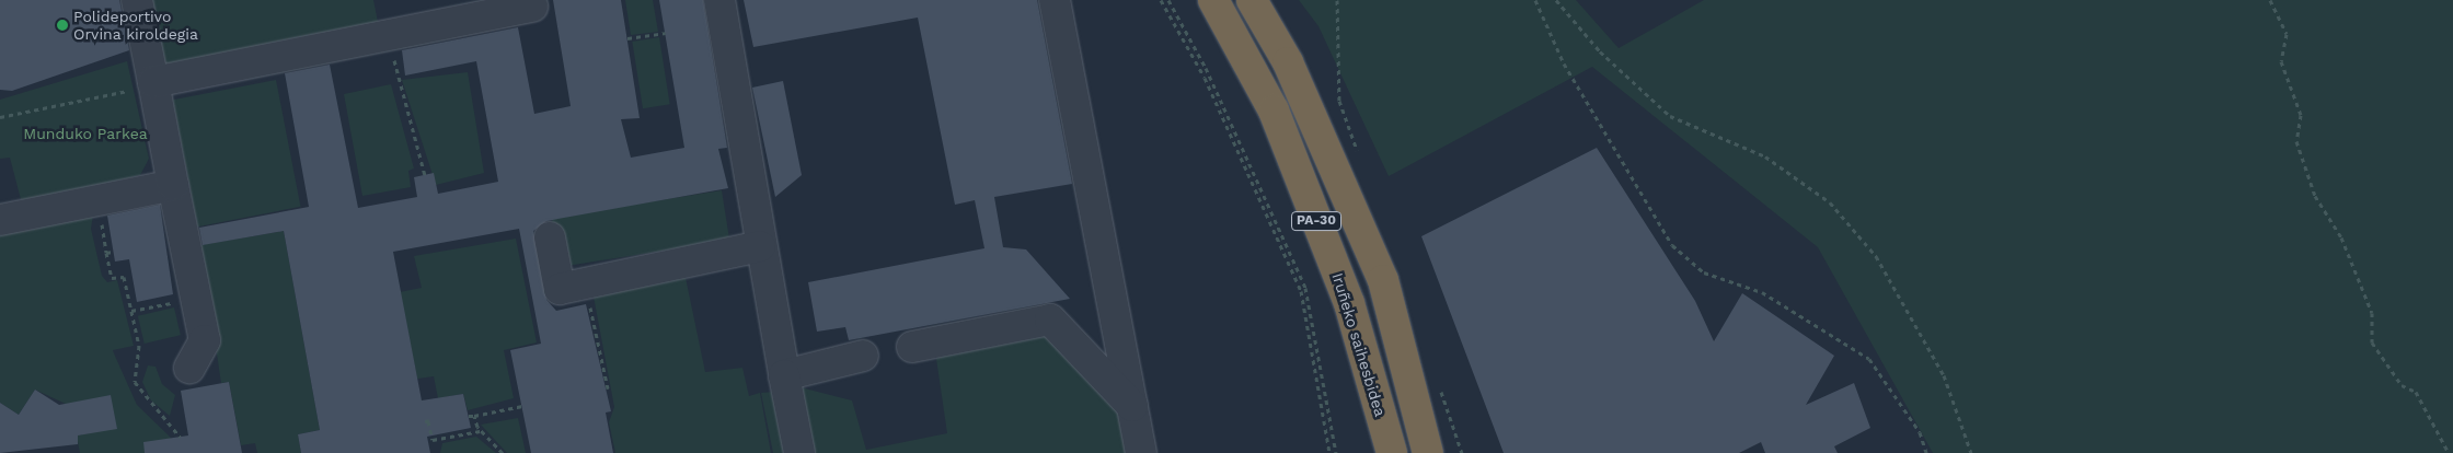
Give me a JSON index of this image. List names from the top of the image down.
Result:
{
  "streets": {
    "highway": ["PA-30", "Iruñeko saihesbidea"]
  },
  "parks": ["Munduko Parkea"],
  "places": ["Polideportivo Orvina kiroldegia"]
}
